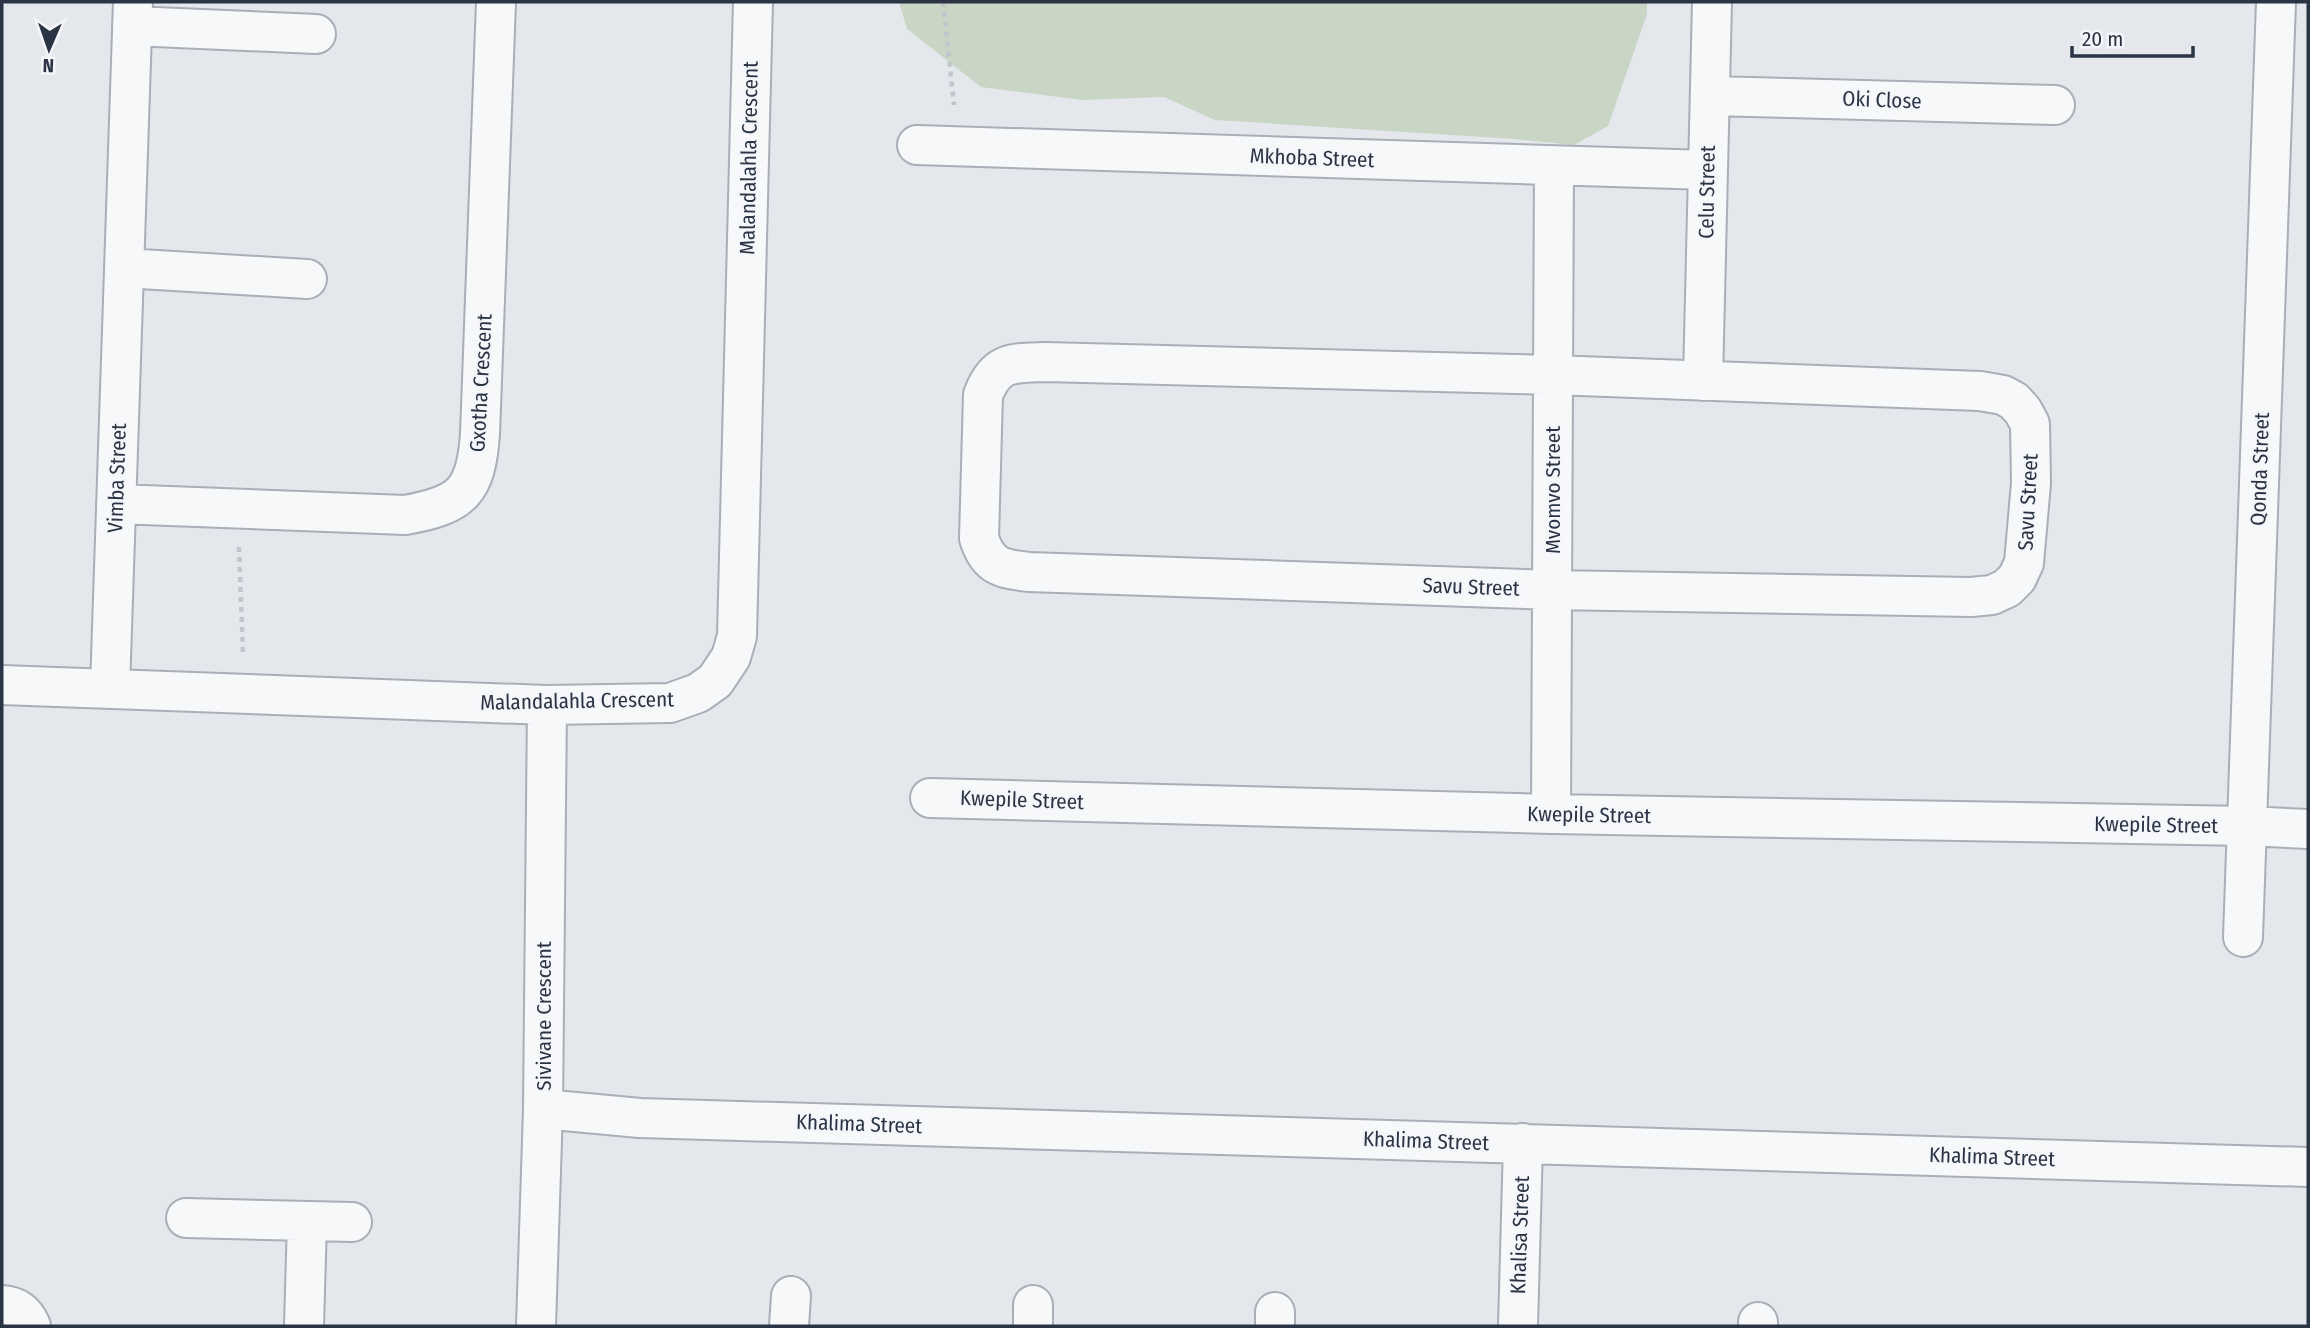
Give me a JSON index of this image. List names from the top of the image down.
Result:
{
  "streets": {
    "street": [
      "Oki Close",
      "Malandalahla Crescent",
      "Mkhoba Street",
      "Celu Street",
      "Gxotha Crescent",
      "Qonda Street",
      "Vimba Street",
      "Mvomvo Street",
      "Savu Street",
      "Kwepile Street",
      "Sivivane Crescent",
      "Khalima Street",
      "Khalisa Street"
    ]
  },
  "crossings": [
    ["Oki Close", "Celu Street"],
    ["Malandalahla Crescent", "Vimba Street"],
    ["Malandalahla Crescent", "Sivivane Crescent"],
    ["Mkhoba Street", "Celu Street"],
    ["Mkhoba Street", "Mvomvo Street"],
    ["Celu Street", "Savu Street"],
    ["Gxotha Crescent", "Vimba Street"],
    ["Qonda Street", "Kwepile Street"],
    ["Mvomvo Street", "Savu Street"],
    ["Mvomvo Street", "Kwepile Street"],
    ["Sivivane Crescent", "Khalima Street"],
    ["Khalima Street", "Khalisa Street"]
  ],
  "scale_bar": "20 m",
  "north": "bottom"
}
